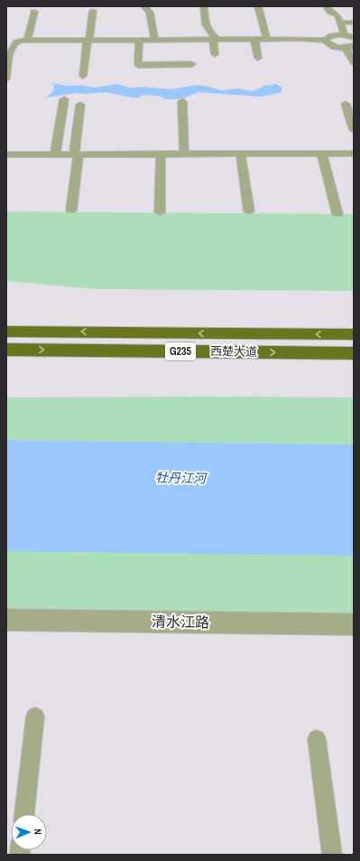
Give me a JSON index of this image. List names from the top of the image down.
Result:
{
  "streets": {
    "highway": ["G235", "西楚大道"],
    "street": ["清水江路"]
  },
  "water": ["牡丹江河"],
  "north": "right"
}
